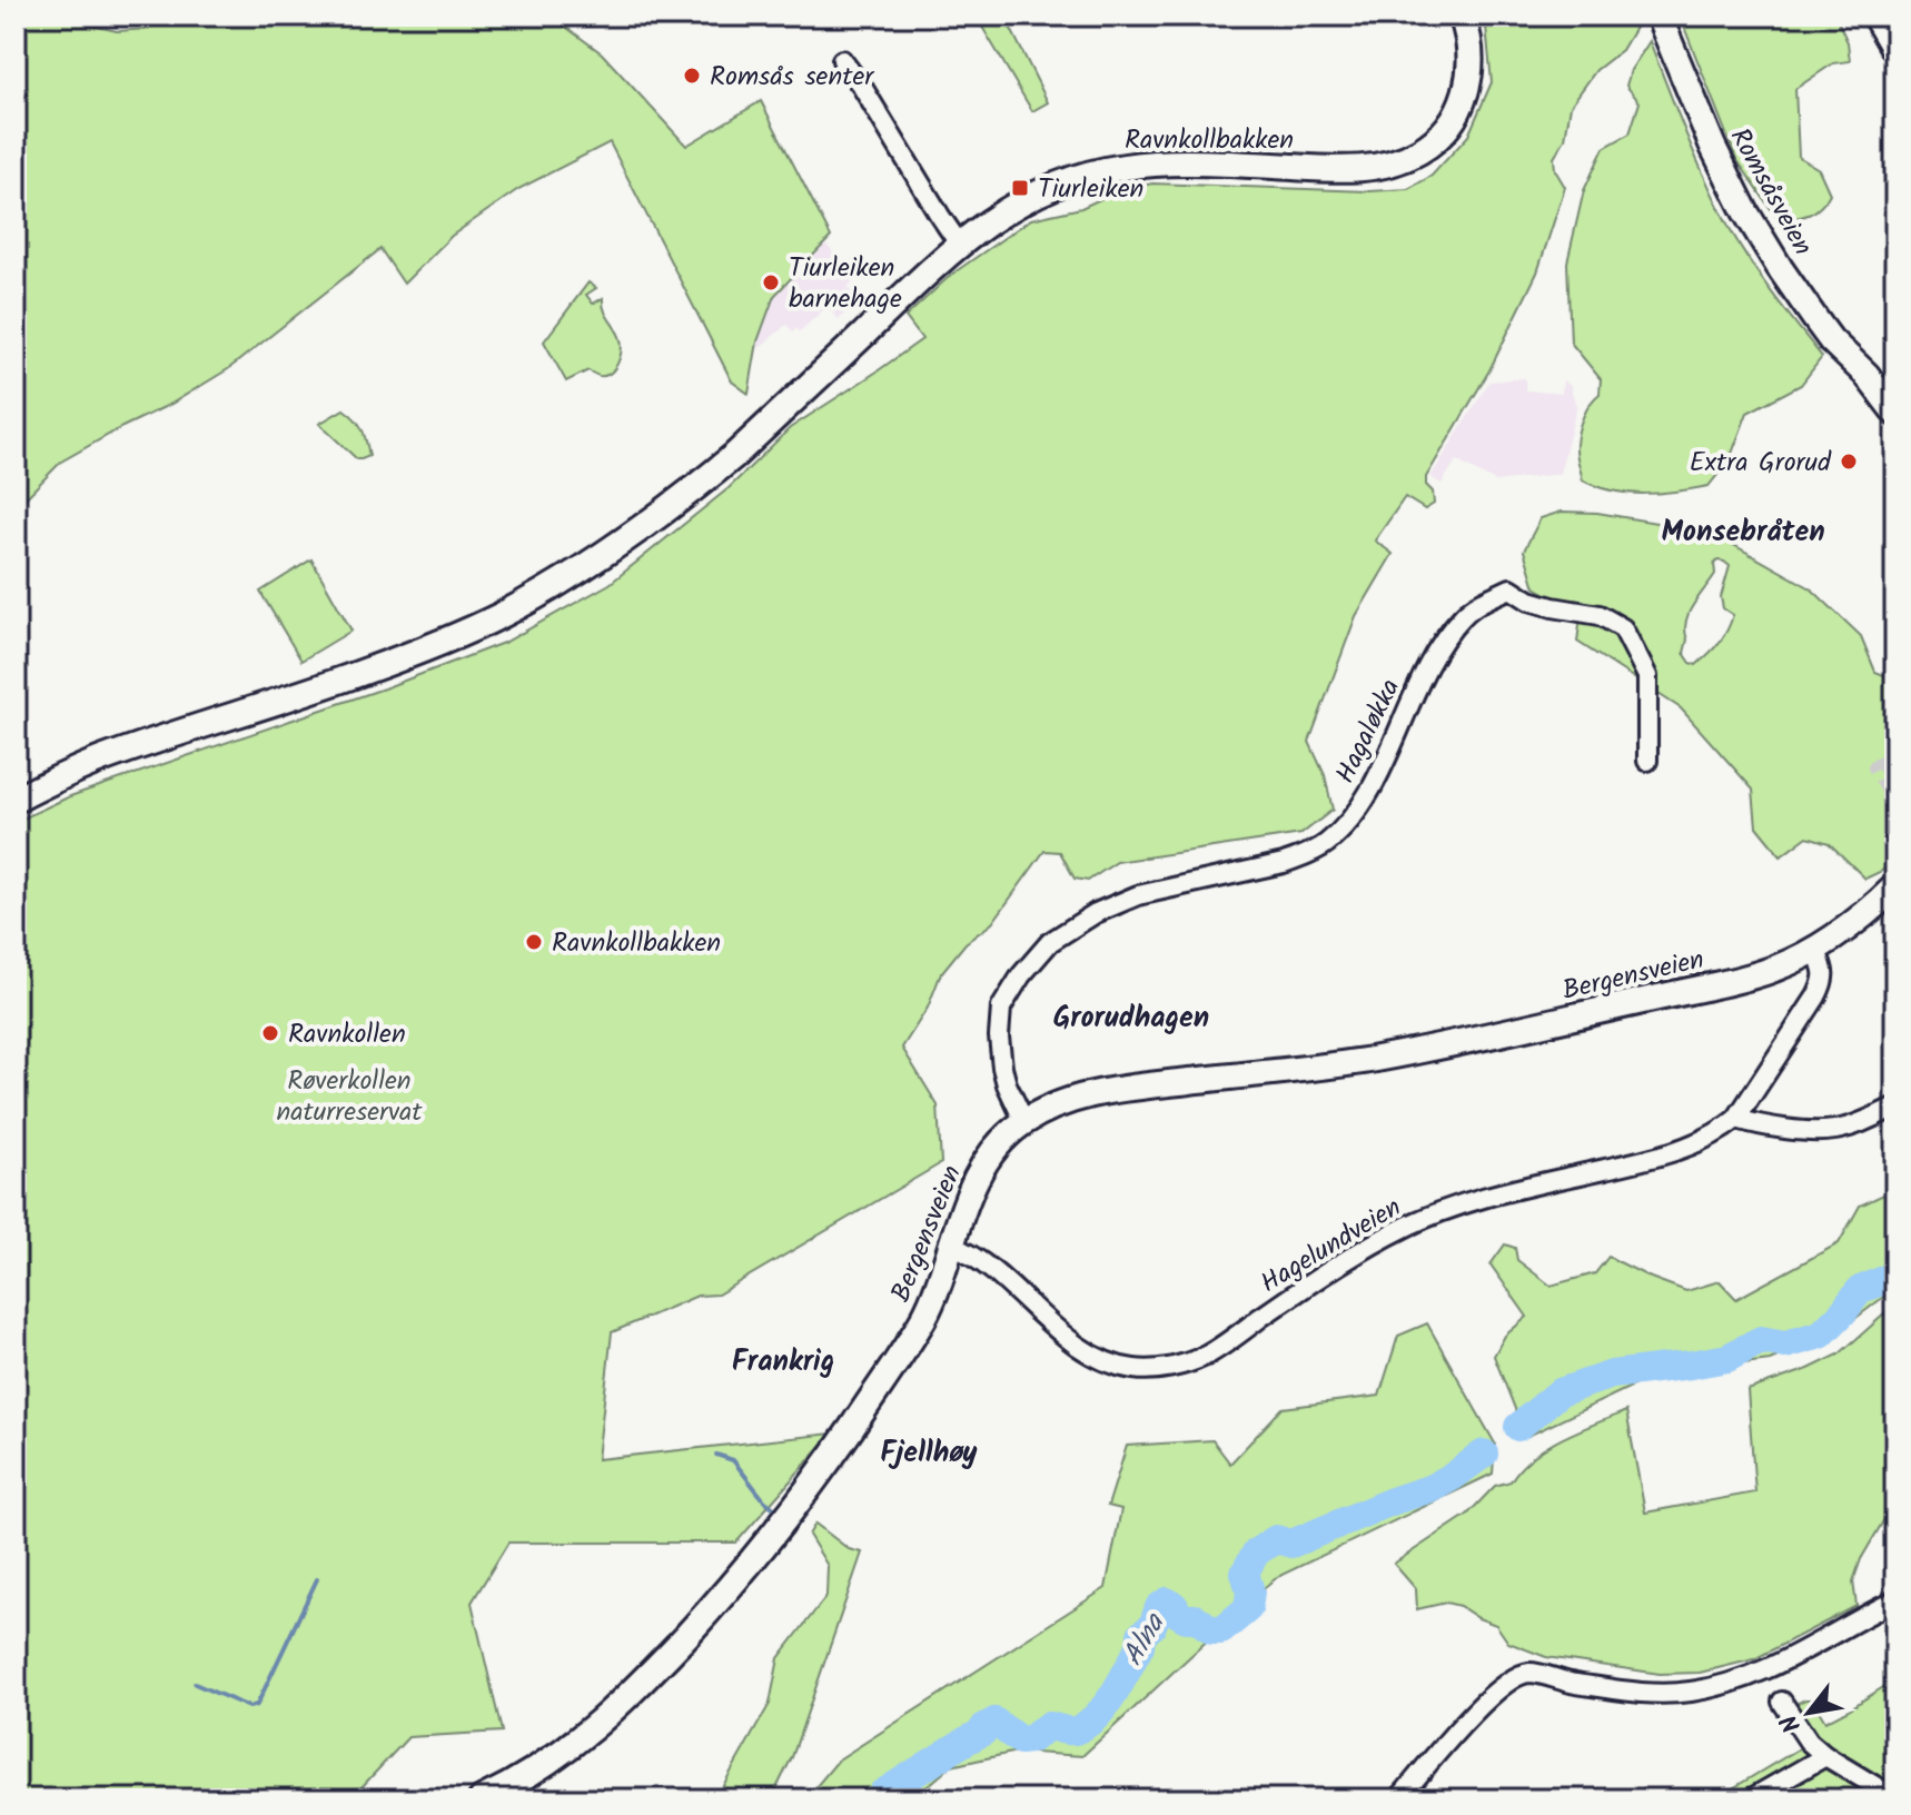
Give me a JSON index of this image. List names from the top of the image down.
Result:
{
  "streets": {
    "street": [
      "Ravnkollbakken",
      "Romsåsveien",
      "Hagaløkka",
      "Bergensveien",
      "Hagelundveien"
    ]
  },
  "crossings": [
    ["Hagaløkka", "Bergensveien"],
    ["Bergensveien", "Hagelundveien"]
  ],
  "districts": [
    "Monsebråten",
    "Grorudhagen",
    "Frankrig",
    "Fjellhøy"
  ],
  "water": ["Alna"],
  "parks": ["Røverkollen naturreservat"],
  "places": {
    "other": [
      "Romsås senter",
      "Tiurleiken barnehage",
      "Extra Grorud",
      "Ravnkollbakken",
      "Ravnkollen"
    ],
    "transit": ["Tiurleiken"]
  },
  "north": "bottom left"
}
